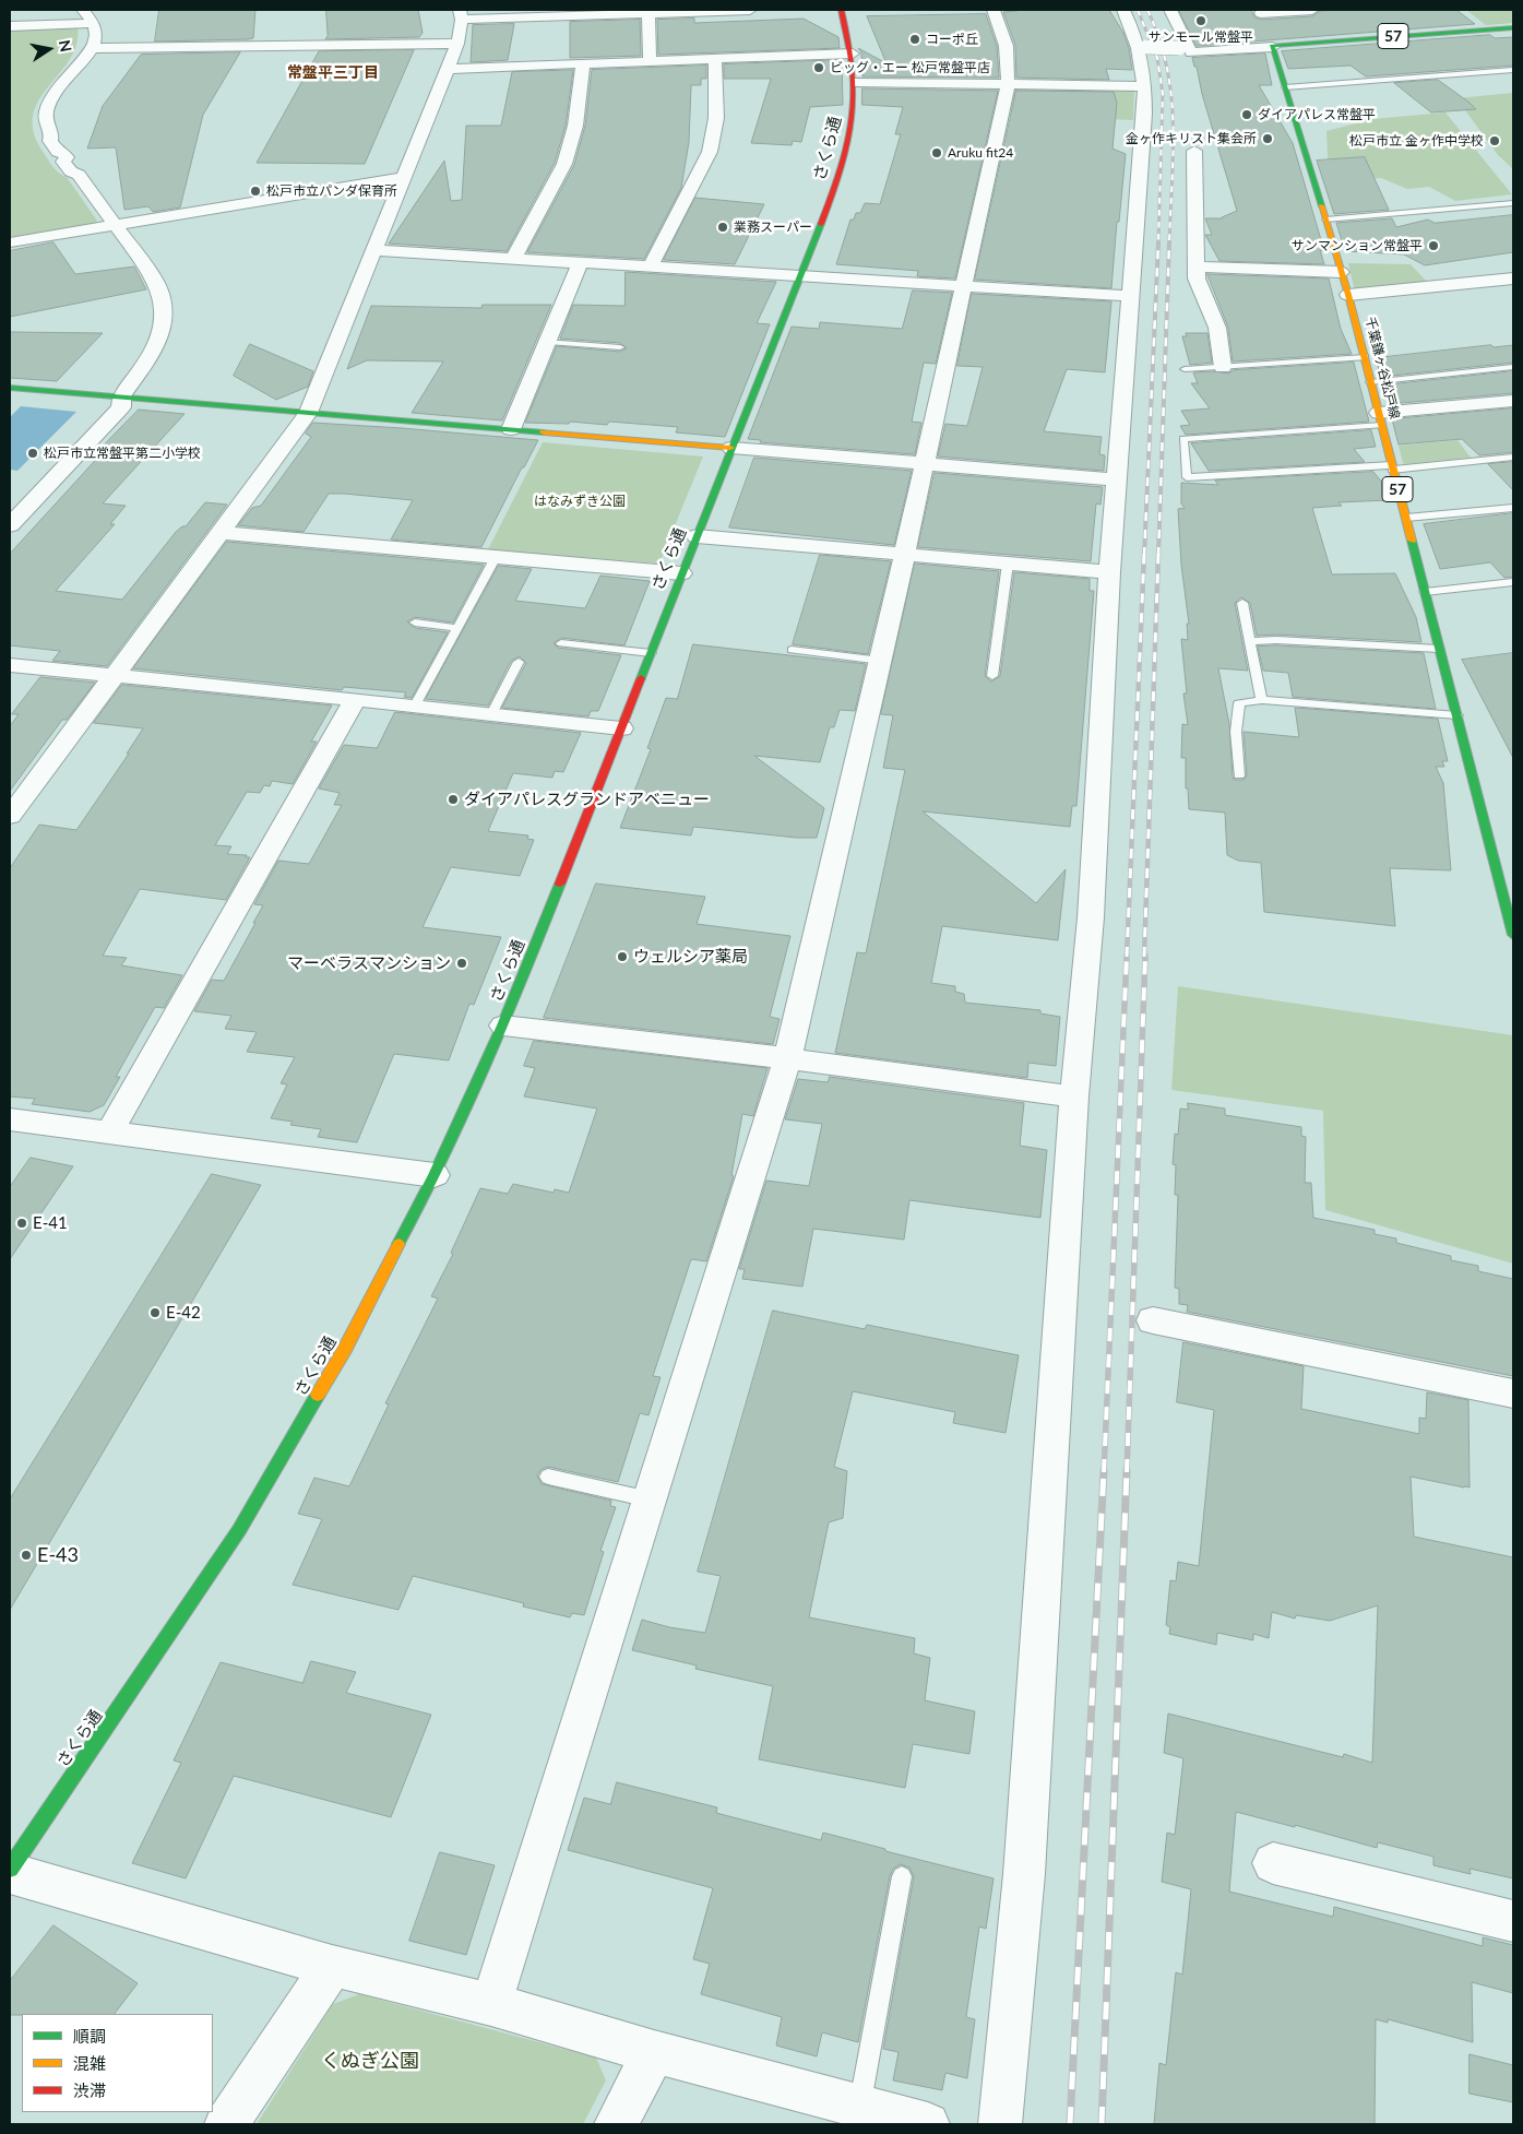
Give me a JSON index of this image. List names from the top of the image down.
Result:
{
  "streets": {
    "street": ["57", "さくら通", "千葉鎌ヶ谷松戸線"]
  },
  "crossings": [
    ["57", "千葉鎌ヶ谷松戸線"]
  ],
  "districts": ["常盤平三丁目"],
  "parks": ["はなみずき公園", "くぬぎ公園"],
  "places": [
    "サンモール常盤平",
    "コーポ丘",
    "ビッグ・エー 松戸常盤平店",
    "ダイアパレス常盤平",
    "金ヶ作キリスト集会所",
    "松戸市立 金ヶ作中学校",
    "Aruku fit24",
    "松戸市立パンダ保育所",
    "業務スーパー",
    "サンマンション常盤平",
    "松戸市立常盤平第二小学校",
    "ダイアパレスグランドアベニュー",
    "ウェルシア薬局",
    "マーベラスマンション",
    "E-41",
    "E-42",
    "E-43"
  ],
  "legend": ["順調", "混雑", "渋滞"],
  "north": "right"
}
